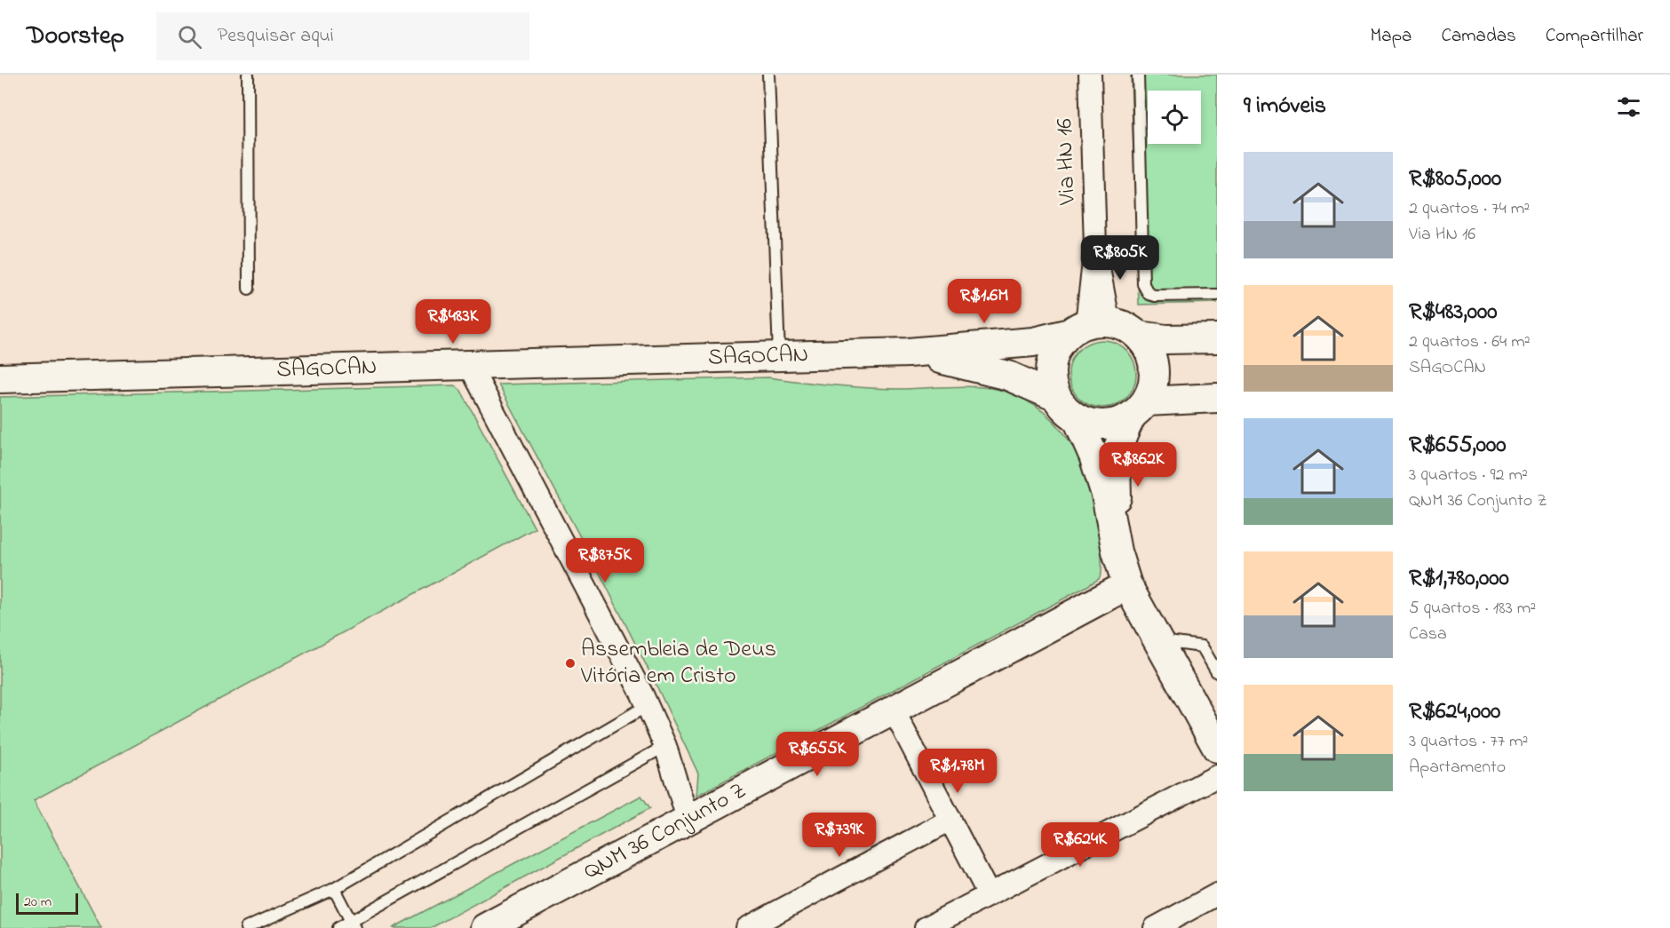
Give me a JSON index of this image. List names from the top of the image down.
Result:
{
  "streets": {
    "street": ["Via HN 16", "SAGOCAN", "QNM 36 Conjunto Z"]
  },
  "crossings": [
    ["Via HN 16", "SAGOCAN"]
  ],
  "places": ["Assembleia de Deus Vitória em Cristo"],
  "scale_bar": "20 m",
  "page": {
    "header": "Doorstep",
    "search": "Pesquisar aqui",
    "nav": ["Mapa", "Camadas", "Compartilhar"],
    "heading": "9 imóveis",
    "list": [
      {
        "name": "R$805,000",
        "note": "2 quartos · 74 m² · Via HN 16"
      },
      {
        "name": "R$483,000",
        "note": "2 quartos · 64 m² · SAGOCAN"
      },
      {
        "name": "R$655,000",
        "note": "3 quartos · 92 m² · QNM 36 Conjunto Z"
      },
      {
        "name": "R$1,780,000",
        "note": "5 quartos · 183 m² · Casa"
      },
      {
        "name": "R$624,000",
        "note": "3 quartos · 77 m² · Apartamento"
      }
    ],
    "price": [
      "R$805K",
      "R$1.6M",
      "R$483K",
      "R$862K",
      "R$875K",
      "R$655K",
      "R$1.78M",
      "R$739K",
      "R$624K"
    ],
    "scale": "20 m"
  }
}
